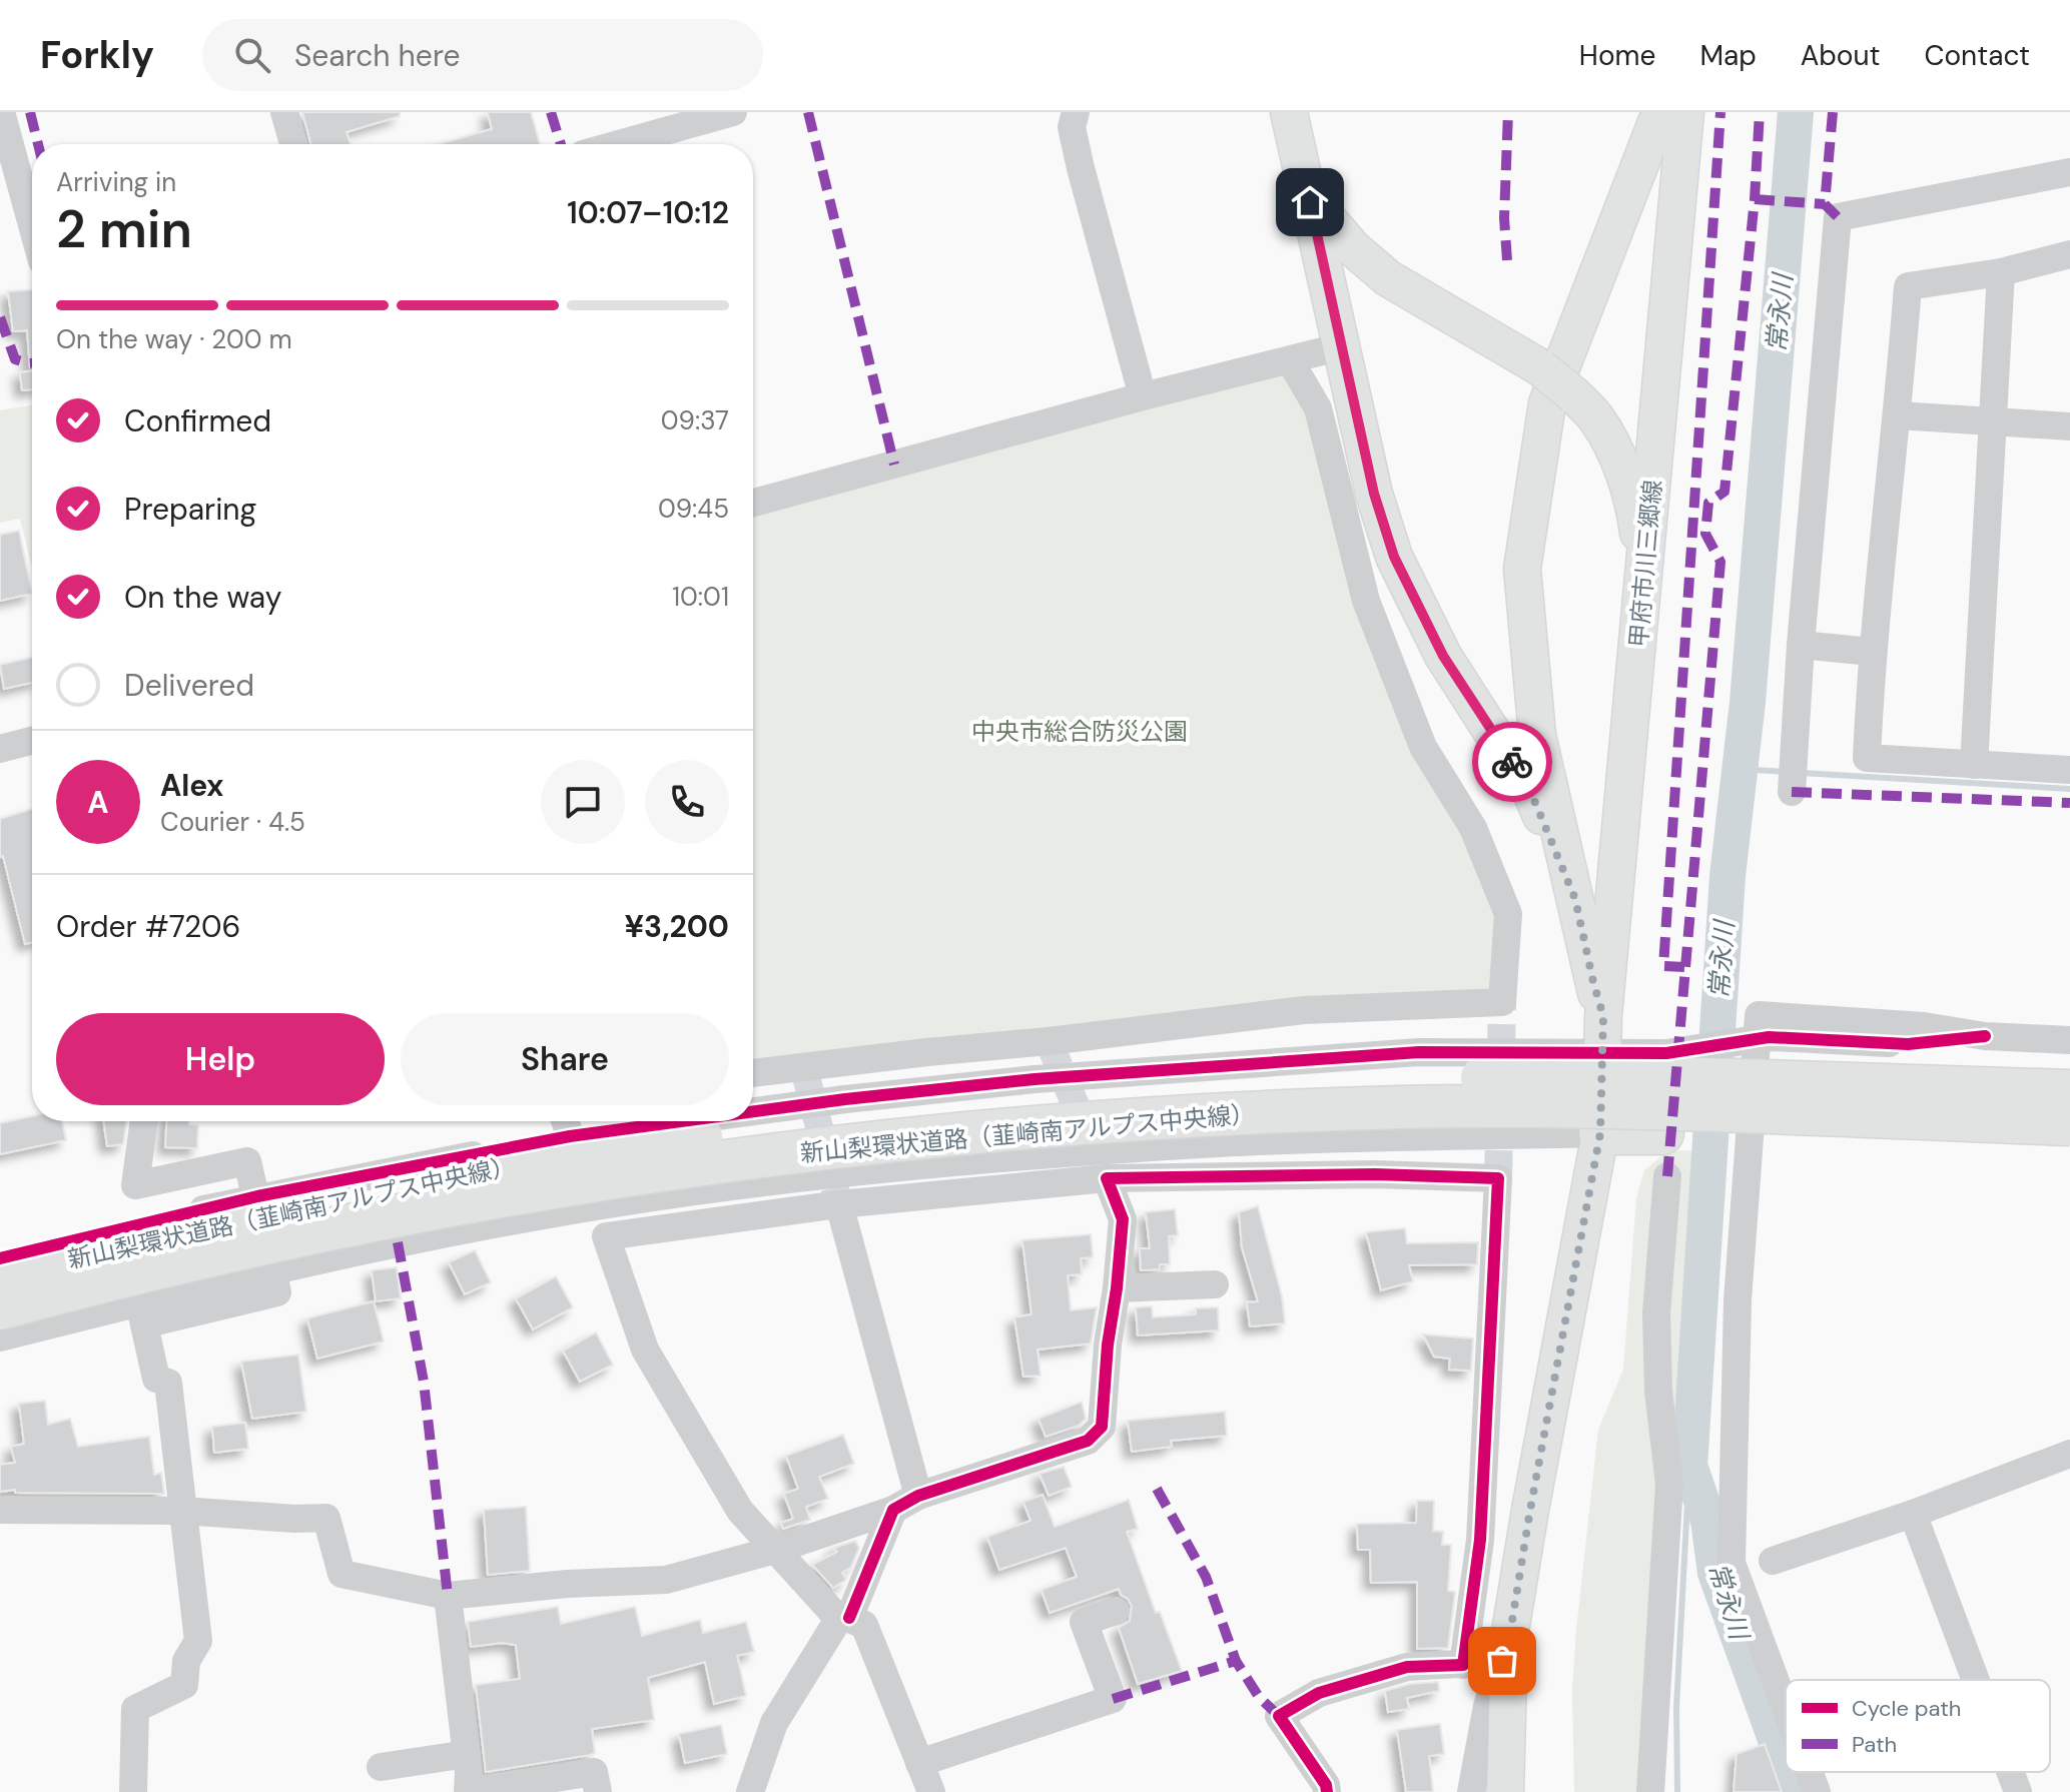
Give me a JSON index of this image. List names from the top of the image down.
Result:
{
  "streets": {
    "highway": ["新山梨環状道路（韮崎南アルプス中央線）"],
    "main road": ["甲府市川三郷線"]
  },
  "water": ["常永川"],
  "parks": ["中央市総合防災公園"],
  "legend": ["Cycle path", "Path"],
  "page": {
    "header": "Forkly",
    "search": "Search here",
    "nav": [
      "Home",
      "Map",
      "About",
      "Contact"
    ],
    "heading": ["2 min", "Arriving in", "10:07–10:12"],
    "panel": [
      "Alex",
      "Courier · 4.5",
      "Order #7206",
      "¥3,200"
    ],
    "bar": "On the way · 200 m",
    "list": [
      ["Confirmed", "09:37"],
      ["Preparing", "09:45"],
      ["On the way", "10:01"],
      "Delivered"
    ],
    "round": "A",
    "buttons": ["Help", "Share"]
  }
}
